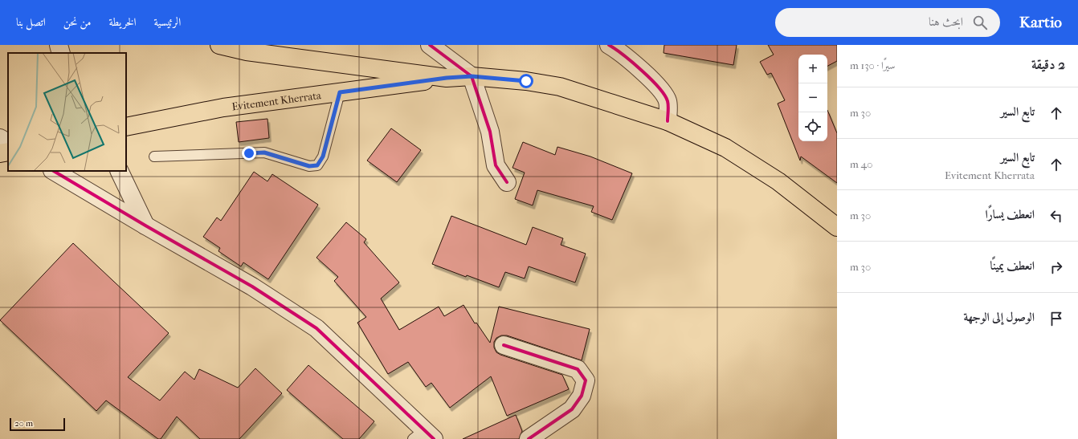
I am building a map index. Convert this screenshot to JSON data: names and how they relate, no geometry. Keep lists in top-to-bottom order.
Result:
{
  "streets": {
    "main road": ["Evitement Kherrata"]
  },
  "scale_bar": "20 m",
  "page": {
    "header": "Kartio",
    "search": "ابحث هنا",
    "nav": [
      "الرئيسية",
      "الخريطة",
      "من نحن",
      "اتصل بنا"
    ],
    "heading": ["2 دقيقة", "سيرًا · 130 m"],
    "map_buttons": ["+", "−"],
    "list": [
      ["تابع السير", "30 m"],
      ["تابع السير", "Evitement Kherrata", "40 m"],
      ["انعطف يسارًا", "30 m"],
      ["انعطف يمينًا", "30 m"],
      "الوصول إلى الوجهة"
    ],
    "scale": "20 m"
  }
}
